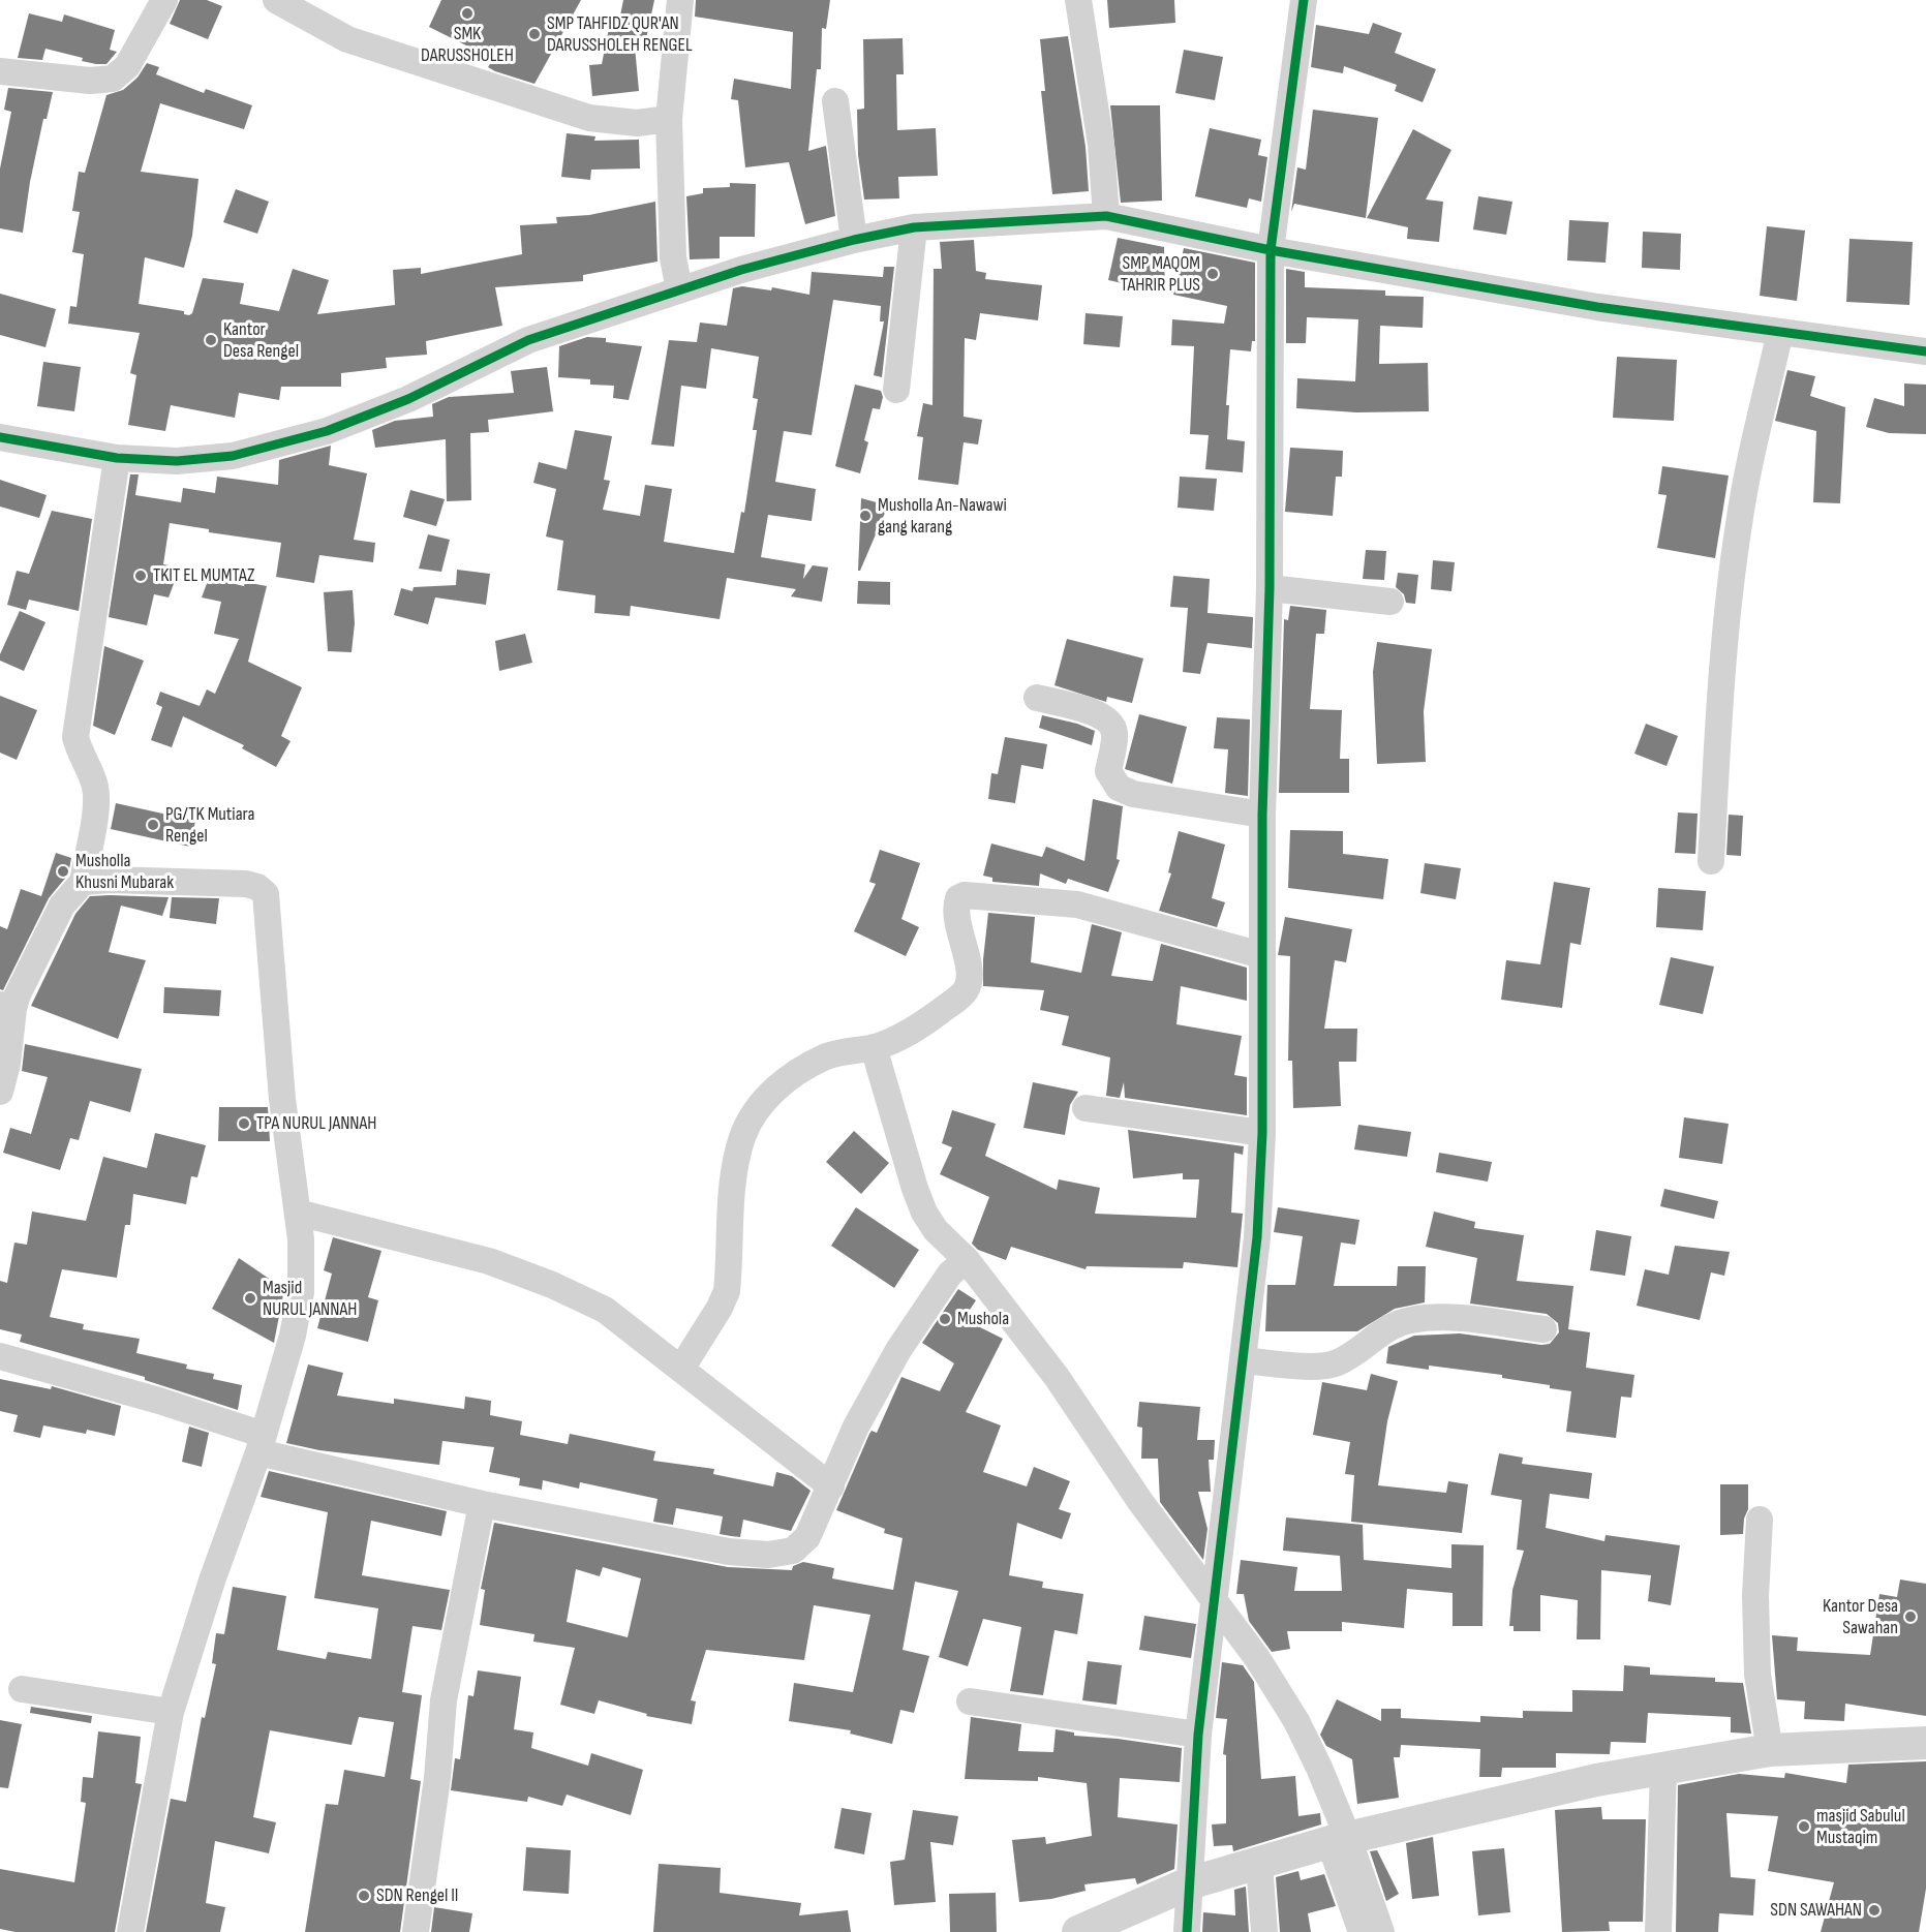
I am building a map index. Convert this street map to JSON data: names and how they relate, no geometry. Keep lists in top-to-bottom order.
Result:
{
  "places": [
    "SMK DARUSSHOLEH",
    "SMP TAHFIDZ QUR'AN DARUSSHOLEH RENGEL",
    "SMP MAQOM TAHRIR PLUS",
    "Kantor Desa Rengel",
    "Musholla An-Nawawi gang karang",
    "TKIT EL MUMTAZ",
    "PG/TK Mutiara Rengel",
    "Musholla Khusni Mubarak",
    "TPA NURUL JANNAH",
    "Masjid NURUL JANNAH",
    "Mushola",
    "Kantor Desa Sawahan",
    "masjid Sabulul Mustaqim",
    "SDN Rengel II",
    "SDN SAWAHAN"
  ]
}
